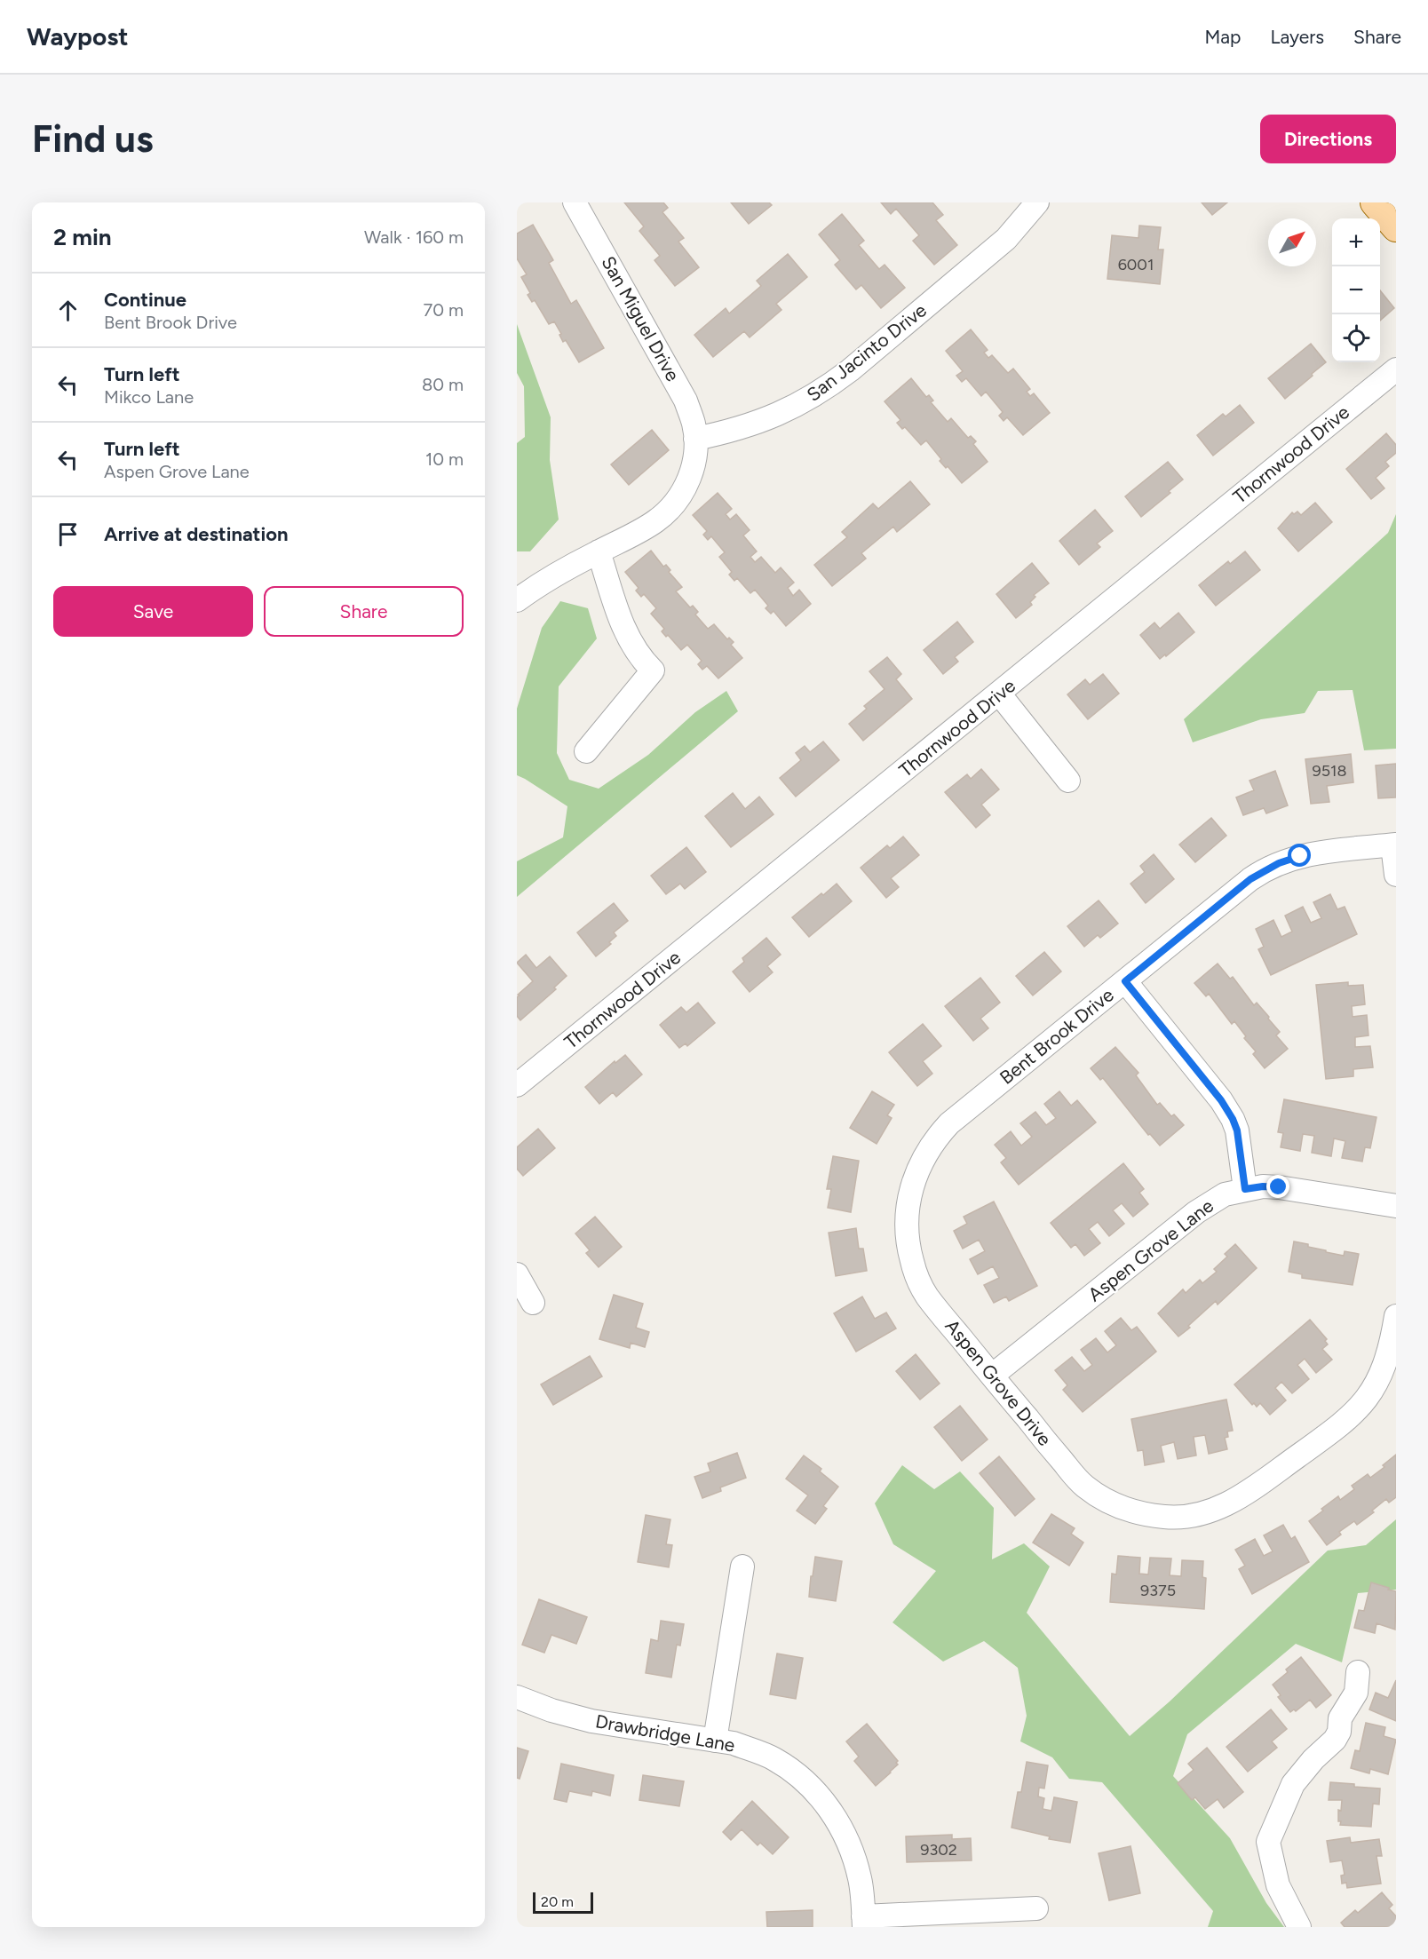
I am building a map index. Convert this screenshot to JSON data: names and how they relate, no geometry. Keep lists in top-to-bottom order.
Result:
{
  "streets": {
    "street": [
      "San Miguel Drive",
      "San Jacinto Drive",
      "Thornwood Drive",
      "Bent Brook Drive",
      "Aspen Grove Lane",
      "Aspen Grove Drive",
      "Drawbridge Lane"
    ]
  },
  "crossings": [
    ["San Miguel Drive", "San Jacinto Drive"],
    ["Bent Brook Drive", "Aspen Grove Drive"],
    ["Aspen Grove Lane", "Aspen Grove Drive"]
  ],
  "house_numbers": [
    "6001",
    "9518",
    "9375",
    "9302"
  ],
  "scale_bar": "20 m",
  "north": "top right",
  "page": {
    "header": "Waypost",
    "nav": ["Map", "Layers", "Share"],
    "buttons": [
      "Directions",
      ["Save", "Share"]
    ],
    "title": "Find us",
    "heading": ["2 min", "Walk · 160 m"],
    "map_buttons": ["+", "−"],
    "list": [
      ["Continue", "Bent Brook Drive", "70 m"],
      ["Turn left", "Mikco Lane", "80 m"],
      ["Turn left", "Aspen Grove Lane", "10 m"],
      "Arrive at destination"
    ],
    "scale": "20 m"
  }
}
